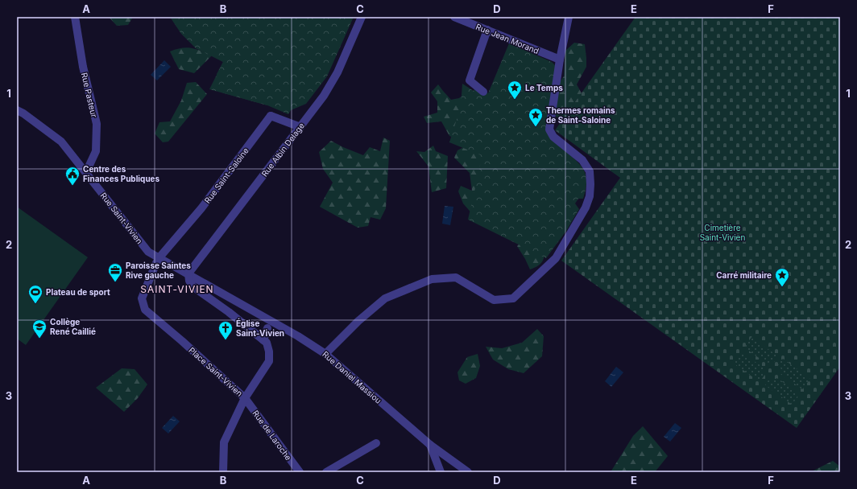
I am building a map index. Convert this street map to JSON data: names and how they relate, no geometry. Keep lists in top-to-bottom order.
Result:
{
  "streets": {
    "street": [
      "Rue Jean Morand",
      "Rue Pasteur",
      "Rue Albin Delage",
      "Rue Saint-Saloine",
      "Rue Saint-Vivien",
      "Place Saint-Vivien",
      "Rue Daniel Massiou",
      "Rue de Laroche"
    ]
  },
  "crossings": [
    ["Rue Pasteur", "Rue Saint-Vivien"],
    ["Rue Albin Delage", "Rue Saint-Saloine"],
    ["Rue Albin Delage", "Place Saint-Vivien"],
    ["Rue Albin Delage", "Rue Daniel Massiou"],
    ["Rue Saint-Saloine", "Rue Saint-Vivien"],
    ["Rue Saint-Saloine", "Place Saint-Vivien"],
    ["Rue Saint-Saloine", "Rue Daniel Massiou"],
    ["Rue Saint-Vivien", "Place Saint-Vivien"],
    ["Rue Saint-Vivien", "Rue Daniel Massiou"],
    ["Place Saint-Vivien", "Rue Daniel Massiou"],
    ["Place Saint-Vivien", "Rue de Laroche"]
  ],
  "districts": ["SAINT-VIVIEN"],
  "parks": ["Cimetière Saint-Vivien"],
  "places": {
    "place": ["Le Temps", "Thermes romains de Saint-Saloine", "Carré militaire"],
    "public building": ["Centre des Finances Publiques"],
    "office": ["Paroisse Saintes Rive gauche"],
    "sports": ["Plateau de sport"],
    "school or university": ["Collège René Caillié"],
    "church": ["Église Saint-Vivien"]
  },
  "grid": {
    "columns": [
      "A",
      "B",
      "C",
      "D",
      "E",
      "F"
    ],
    "rows": ["1", "2", "3"]
  }
}
